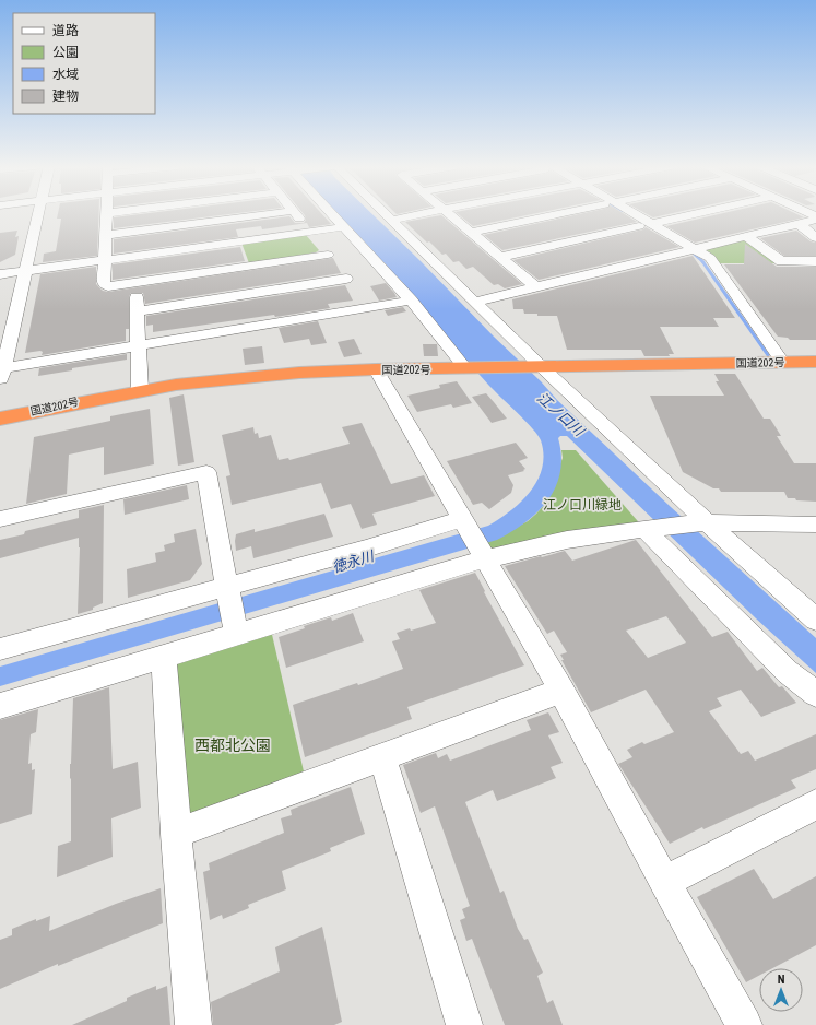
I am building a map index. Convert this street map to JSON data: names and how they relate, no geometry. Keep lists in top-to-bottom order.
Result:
{
  "streets": {
    "highway": ["国道202号"]
  },
  "water": ["江ノ口川", "徳永川"],
  "parks": ["江ノ口川緑地", "西都北公園"],
  "legend": [
    "道路",
    "公園",
    "水域",
    "建物"
  ],
  "north": "top"
}
